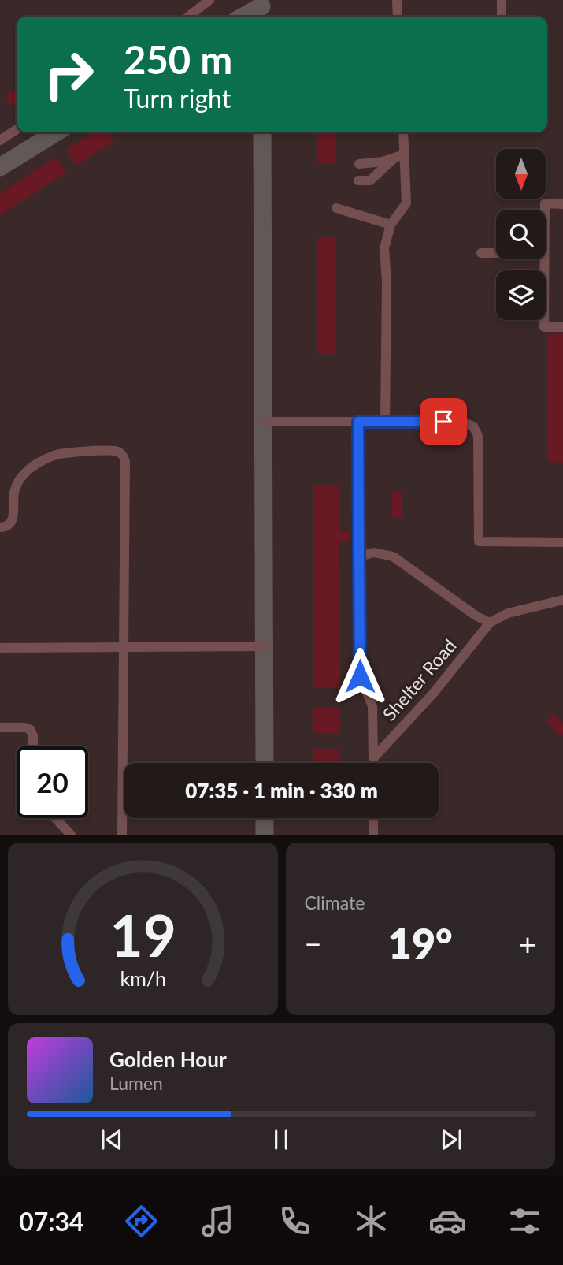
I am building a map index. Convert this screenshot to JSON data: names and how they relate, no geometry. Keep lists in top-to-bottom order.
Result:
{
  "streets": {
    "lane": ["Shelter Road"]
  },
  "north": "bottom",
  "page": {
    "turn": ["250 m", "Turn right"],
    "limit": "20",
    "trip": "07:35 · 1 min · 330 m",
    "tile": "Climate",
    "heat": ["−", "19°", "+"],
    "song": ["Golden Hour", "Lumen"],
    "tabs": "07:34",
    "gauge": ["19", "km/h"]
  }
}
